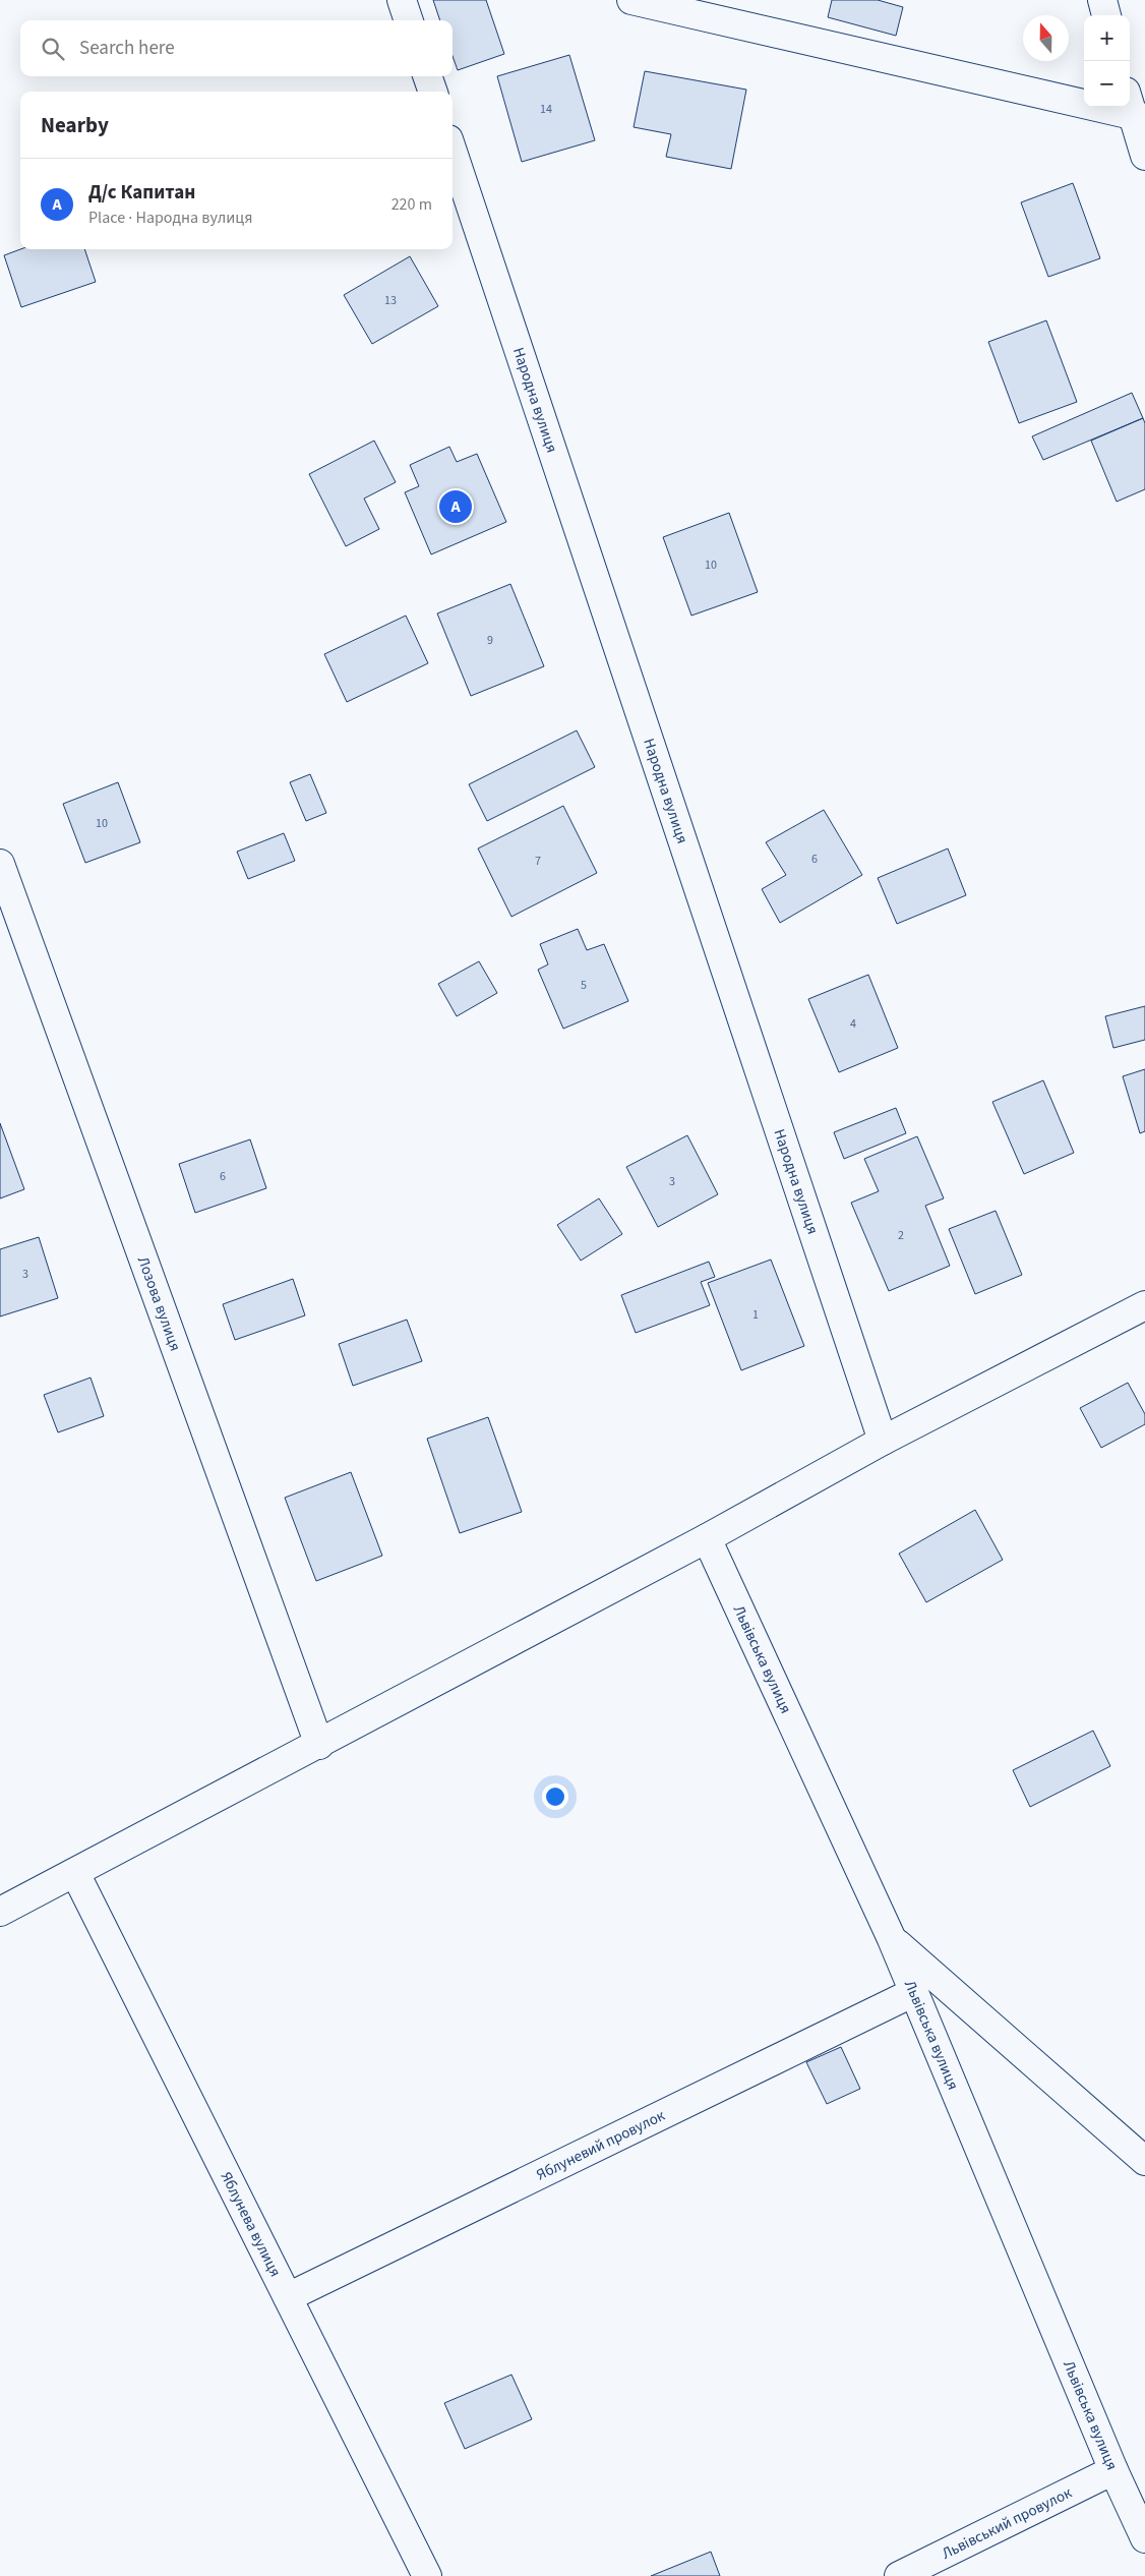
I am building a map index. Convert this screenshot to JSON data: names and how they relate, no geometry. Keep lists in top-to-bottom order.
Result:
{
  "streets": {
    "street": [
      "Народна вулиця",
      "Лозова вулиця",
      "Львівська вулиця",
      "Яблуневий провулок",
      "Яблунева вулиця",
      "Львівський провулок"
    ]
  },
  "crossings": [
    ["Львівська вулиця", "Яблуневий провулок"],
    ["Львівська вулиця", "Львівський провулок"],
    ["Яблуневий провулок", "Яблунева вулиця"]
  ],
  "house_numbers": [
    "14",
    "13",
    "10",
    "9",
    "10",
    "6",
    "7",
    "5",
    "4",
    "6",
    "3",
    "2",
    "3",
    "1"
  ],
  "north": "top",
  "page": {
    "map_buttons": ["+", "−"],
    "search": "Search here",
    "heading": "Nearby",
    "list": [
      {
        "mark": "A",
        "name": "Д/с Капитан",
        "note": "Place · Народна вулиця",
        "value": "220 m"
      }
    ],
    "pins": "A"
  }
}
